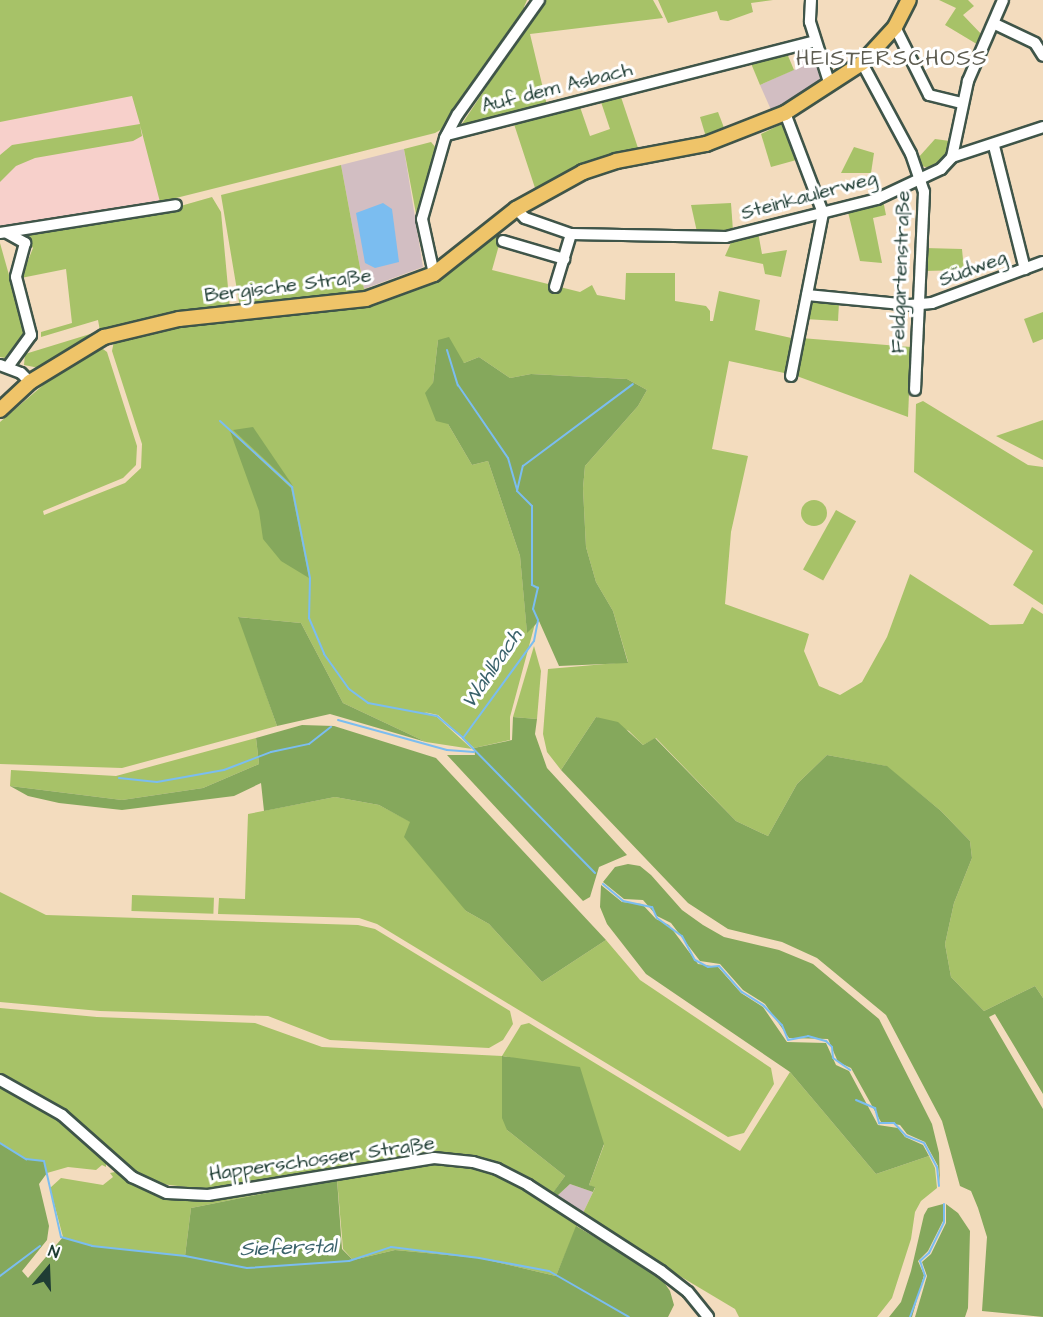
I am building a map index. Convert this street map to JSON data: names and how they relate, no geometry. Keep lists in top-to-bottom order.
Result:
{
  "streets": {
    "main road": ["Bergische Straße"],
    "street": [
      "Auf dem Asbach",
      "Steinkaulerweg",
      "Südweg",
      "Feldgartenstraße",
      "Happerschosser Straße"
    ]
  },
  "crossings": [
    ["Steinkaulerweg", "Feldgartenstraße"],
    ["Steinkaulerweg", "Bergische Straße"],
    ["Südweg", "Feldgartenstraße"],
    ["Feldgartenstraße", "Bergische Straße"]
  ],
  "districts": ["HEISTERSCHOSS"],
  "water": ["Wahlbach", "Sieferstal"],
  "north": "top"
}
